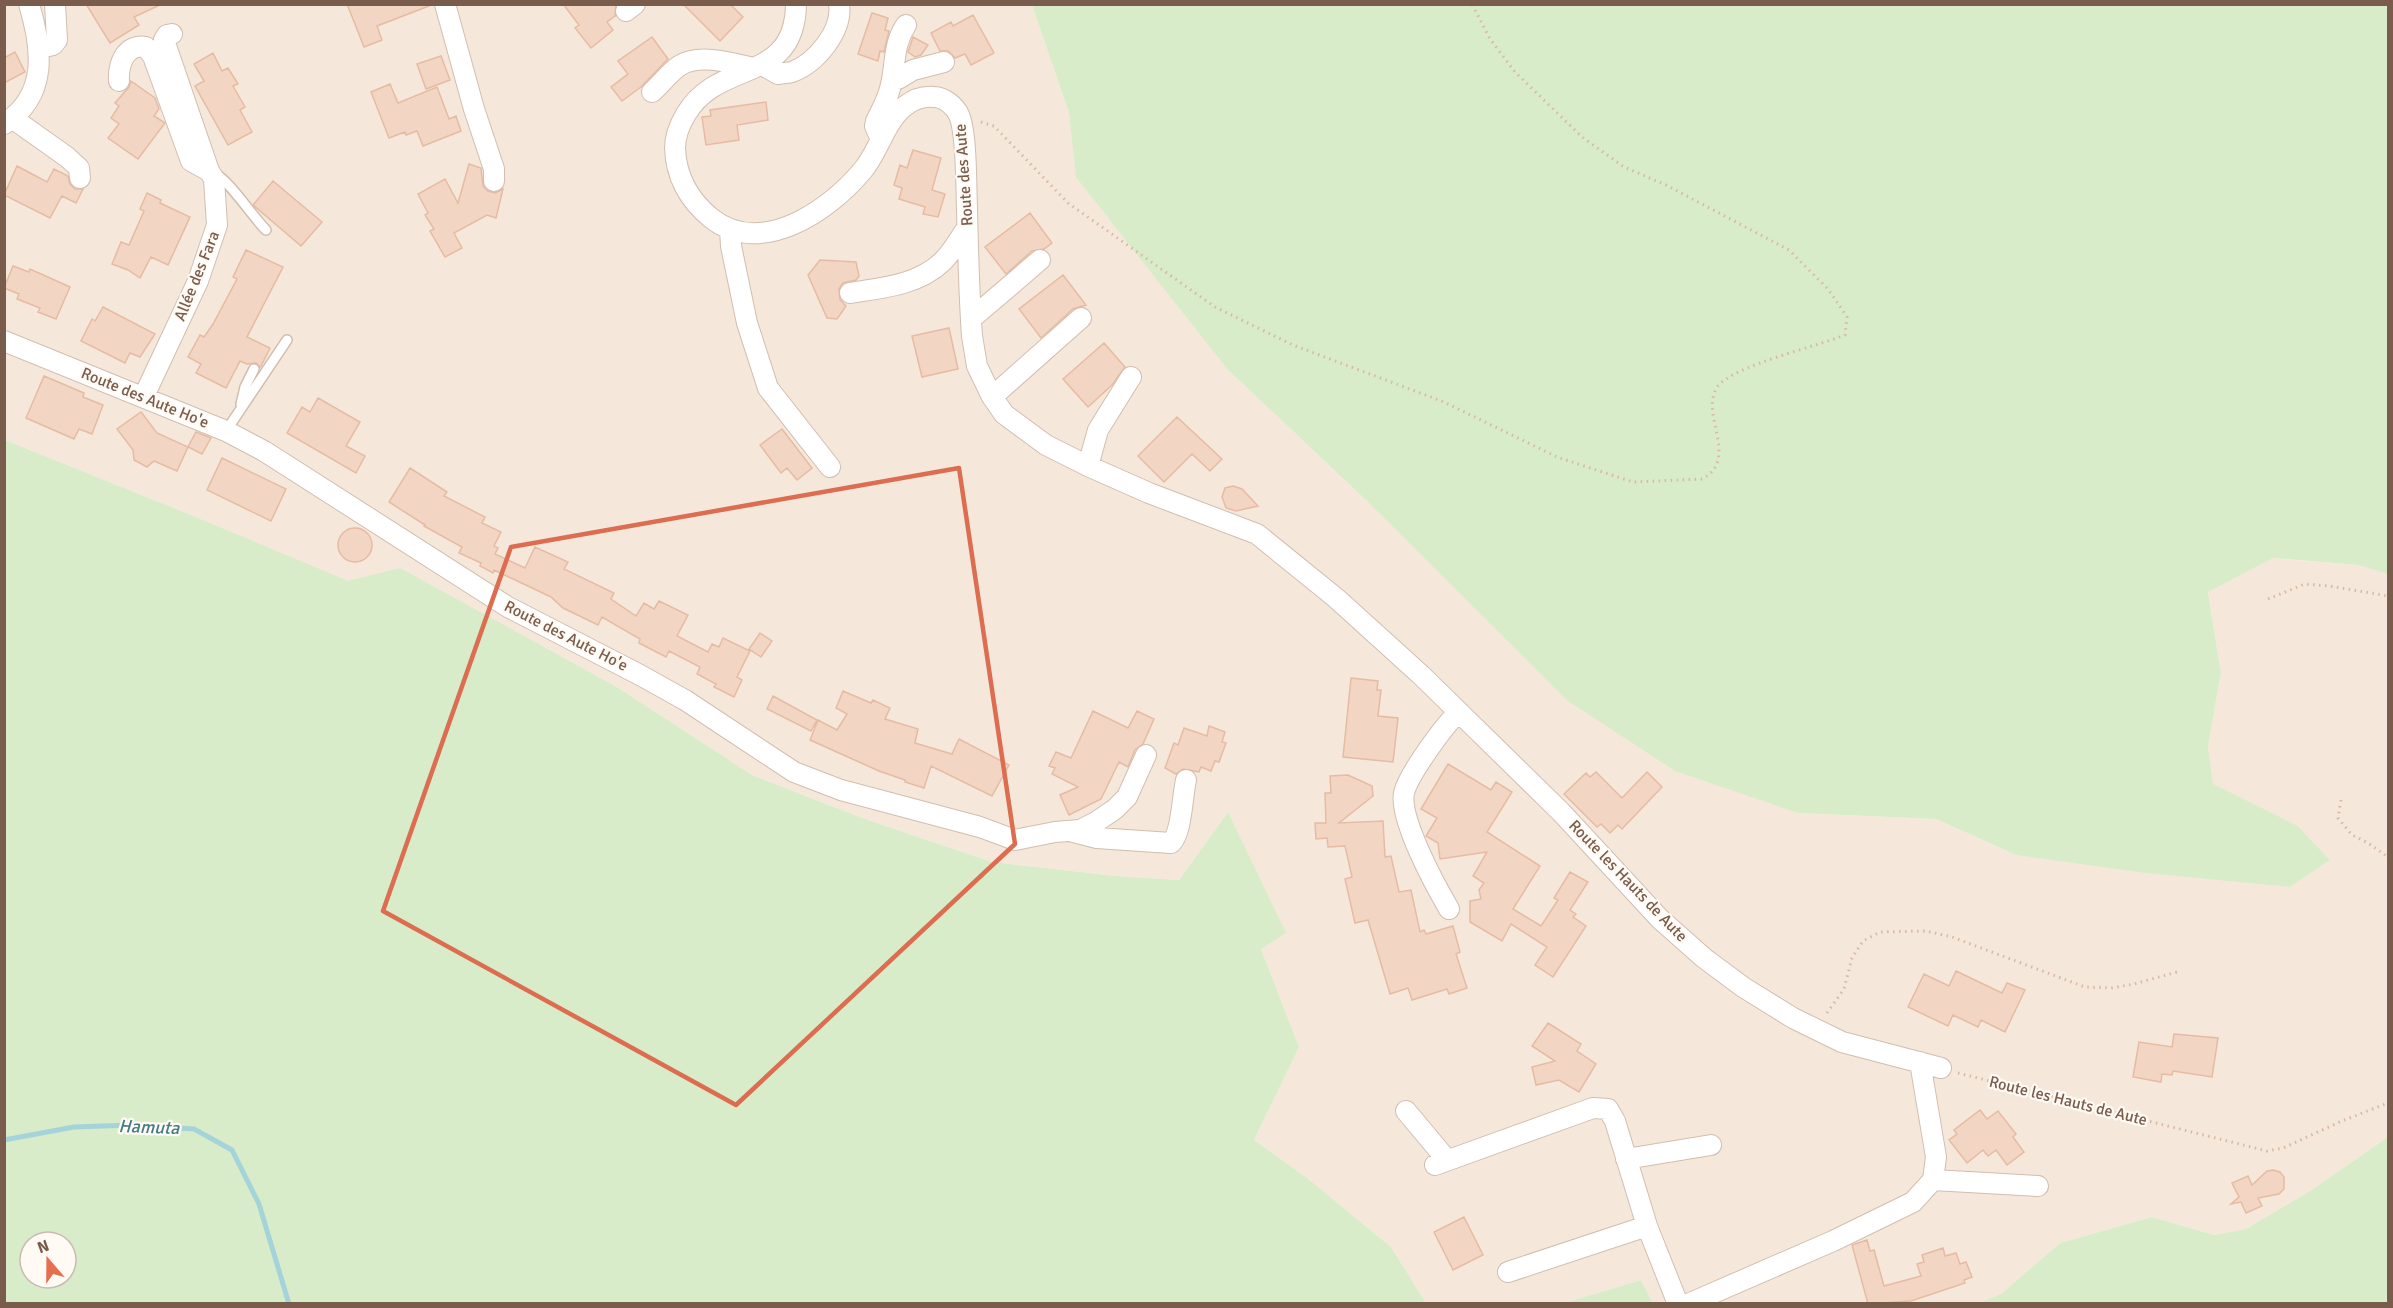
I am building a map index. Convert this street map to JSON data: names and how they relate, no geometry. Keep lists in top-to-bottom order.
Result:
{
  "streets": {
    "street": [
      "Route des Aute",
      "Allée des Fara",
      "Route des Aute Ho'e",
      "Route les Hauts de Aute"
    ]
  },
  "crossings": [
    ["Route des Aute", "Route les Hauts de Aute"],
    ["Allée des Fara", "Route des Aute Ho'e"]
  ],
  "water": ["Hamuta"],
  "north": "top"
}
